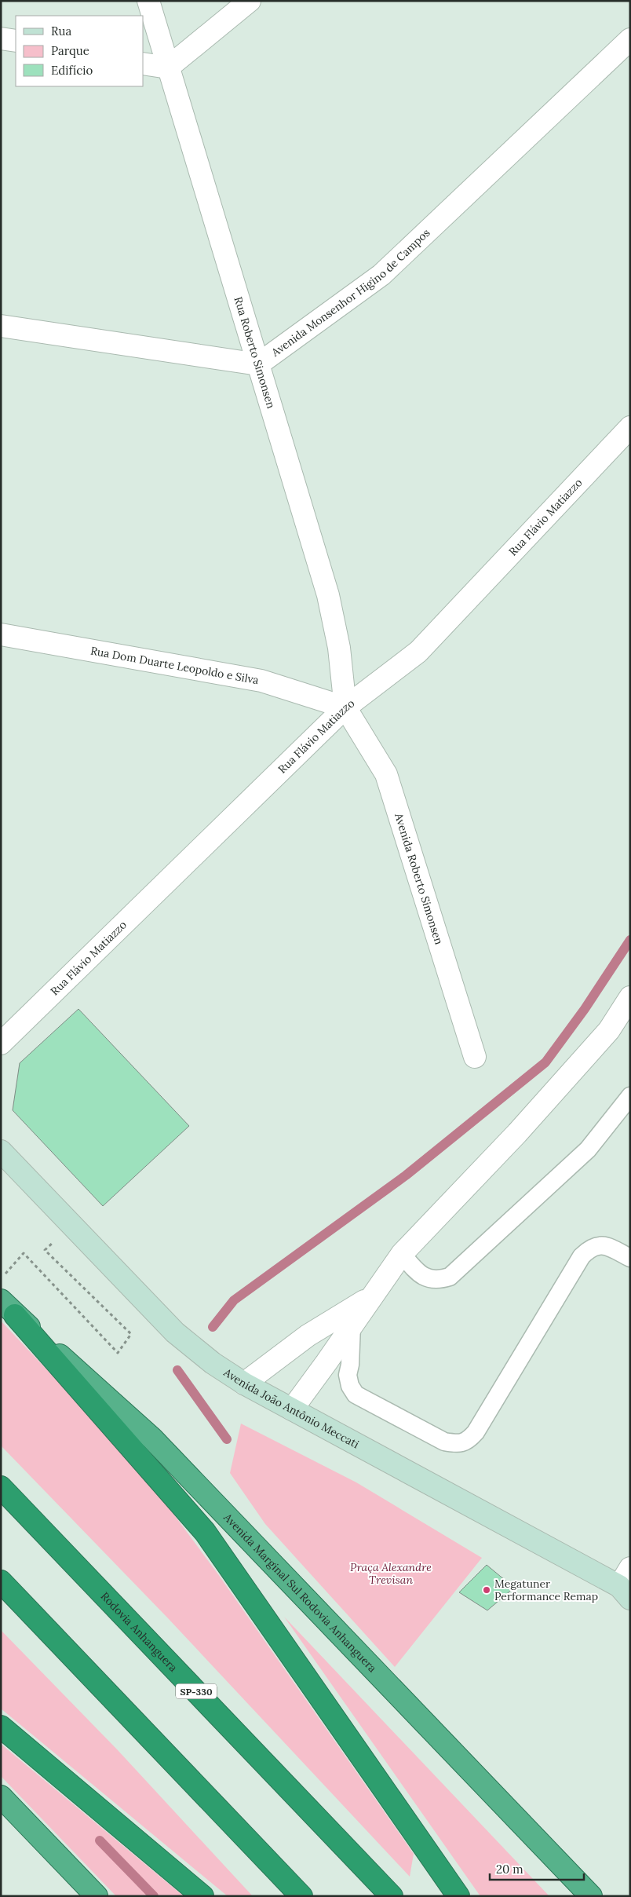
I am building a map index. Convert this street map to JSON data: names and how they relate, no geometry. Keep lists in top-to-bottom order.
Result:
{
  "streets": {
    "highway": ["Avenida Marginal Sul Rodovia Anhanguera", "Rodovia Anhanguera", "SP-330"],
    "main road": ["Avenida João Antônio Meccati"],
    "street": [
      "Avenida Monsenhor Higino de Campos",
      "Rua Roberto Simonsen",
      "Rua Flávio Matiazzo",
      "Rua Dom Duarte Leopoldo e Silva",
      "Avenida Roberto Simonsen"
    ]
  },
  "crossings": [
    ["Avenida Monsenhor Higino de Campos", "Rua Roberto Simonsen"],
    ["Rua Roberto Simonsen", "Rua Flávio Matiazzo"],
    ["Rua Roberto Simonsen", "Rua Dom Duarte Leopoldo e Silva"],
    ["Rua Roberto Simonsen", "Avenida Roberto Simonsen"],
    ["Rua Flávio Matiazzo", "Rua Dom Duarte Leopoldo e Silva"],
    ["Rua Flávio Matiazzo", "Avenida Roberto Simonsen"],
    ["Rua Dom Duarte Leopoldo e Silva", "Avenida Roberto Simonsen"]
  ],
  "parks": ["Praça Alexandre Trevisan"],
  "places": ["Megatuner Performance Remap"],
  "legend": ["Rua", "Parque", "Edifício"],
  "scale_bar": "20 m"
}
